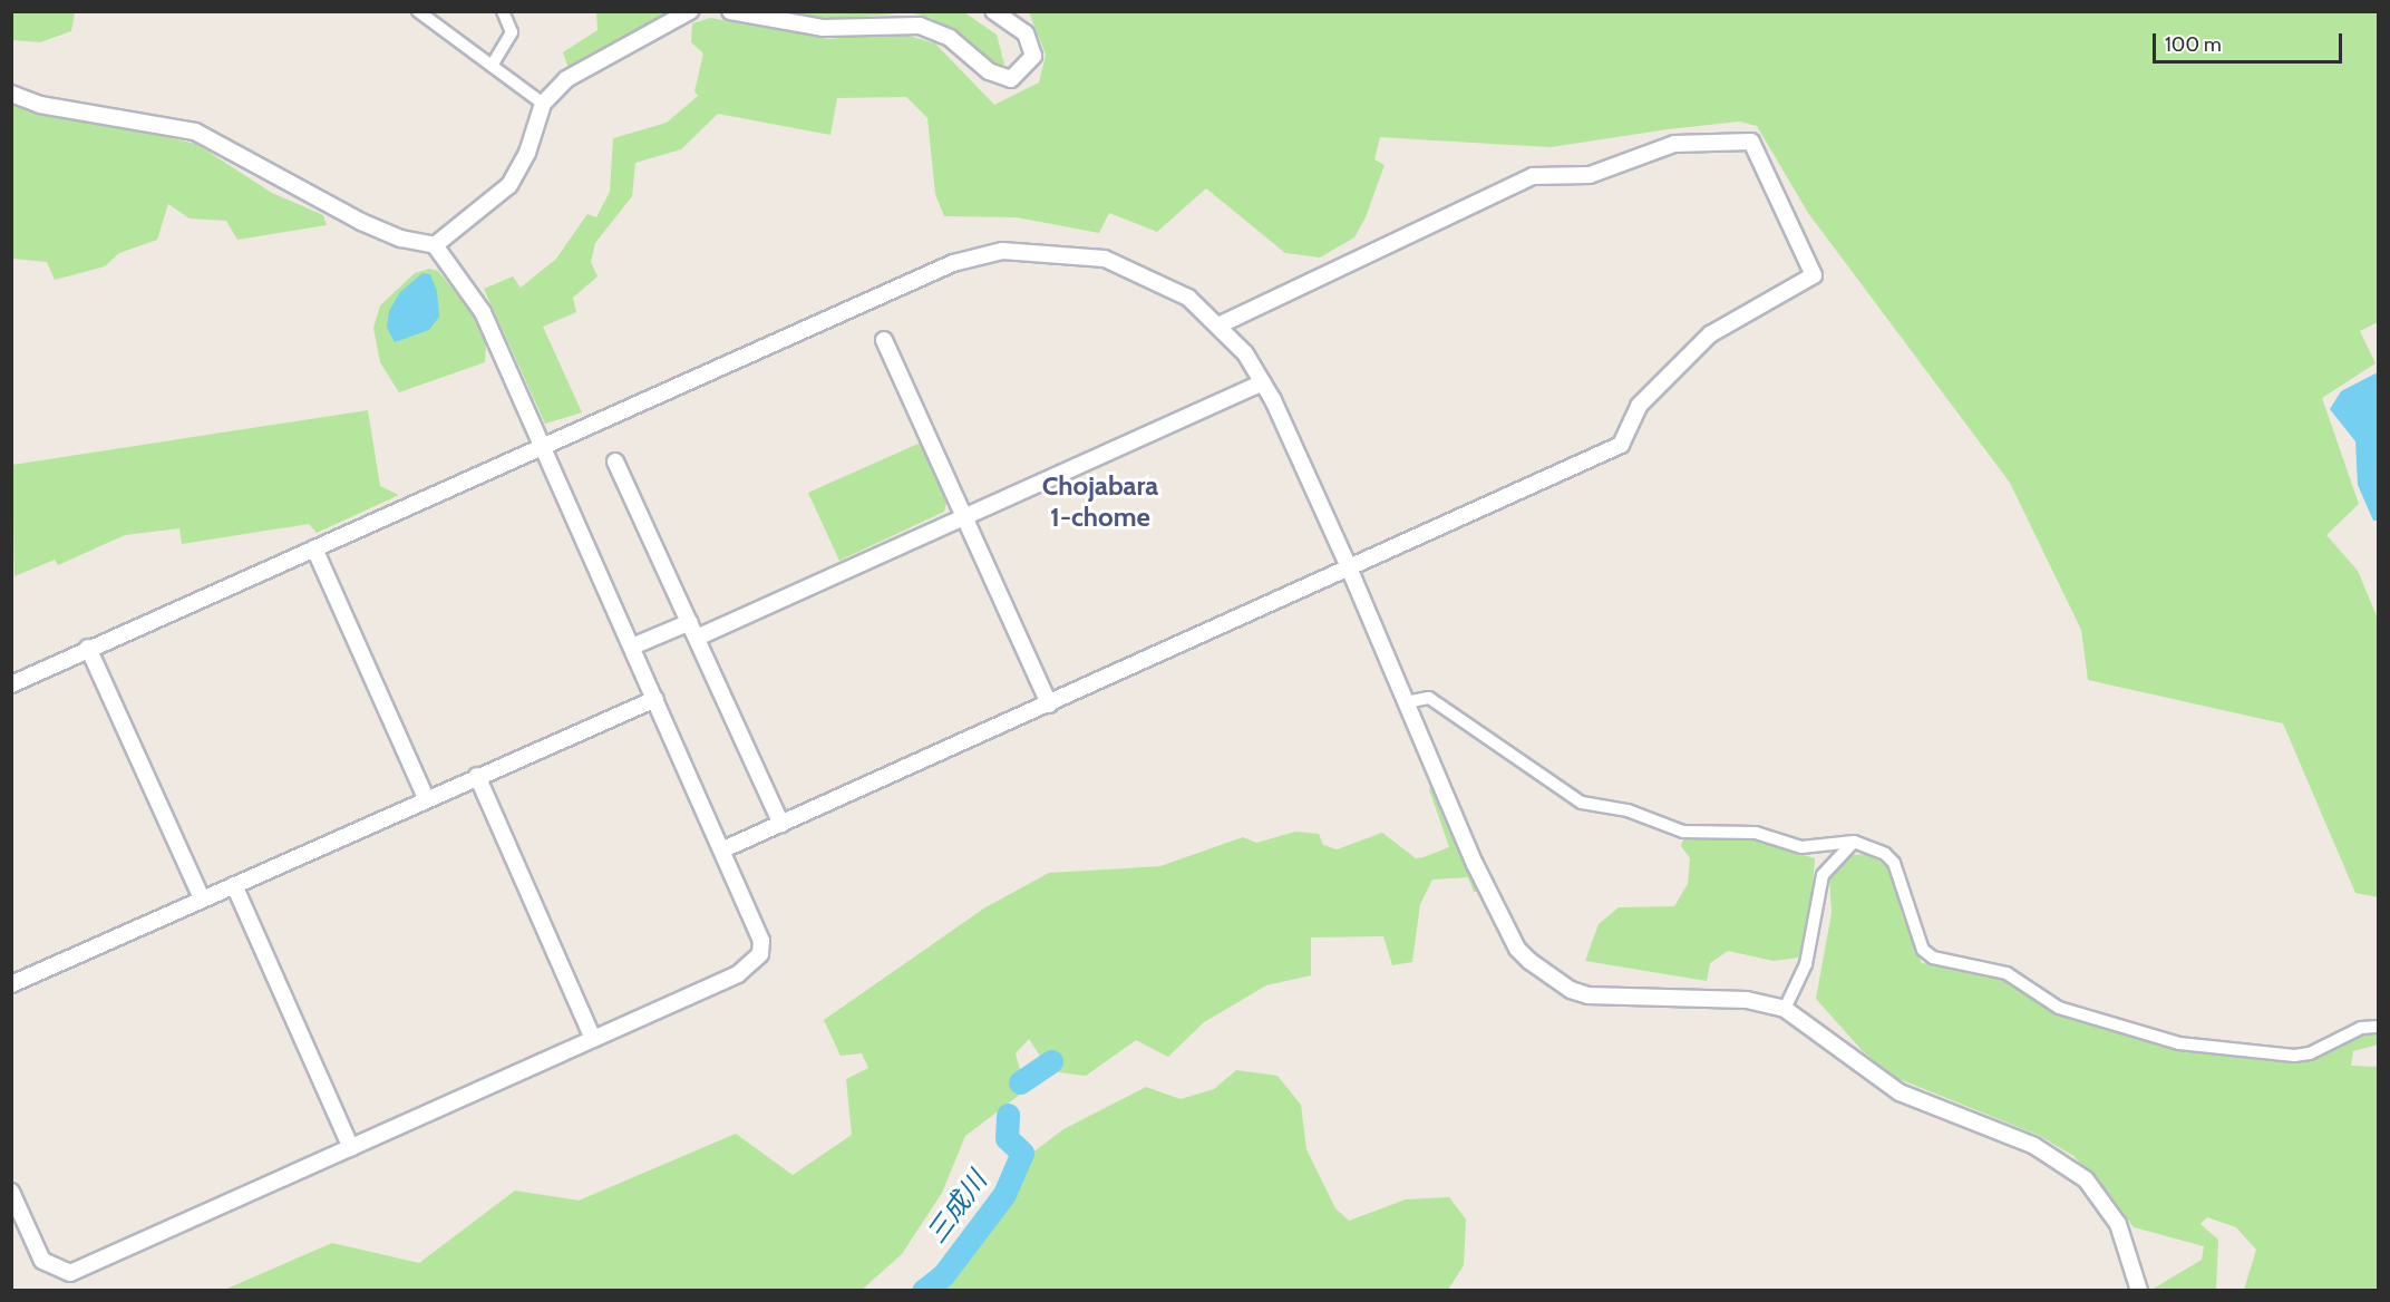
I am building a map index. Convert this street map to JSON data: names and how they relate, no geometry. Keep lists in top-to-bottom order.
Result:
{
  "districts": ["Chojabara 1-chome"],
  "water": ["三成川"],
  "scale_bar": "100 m"
}
